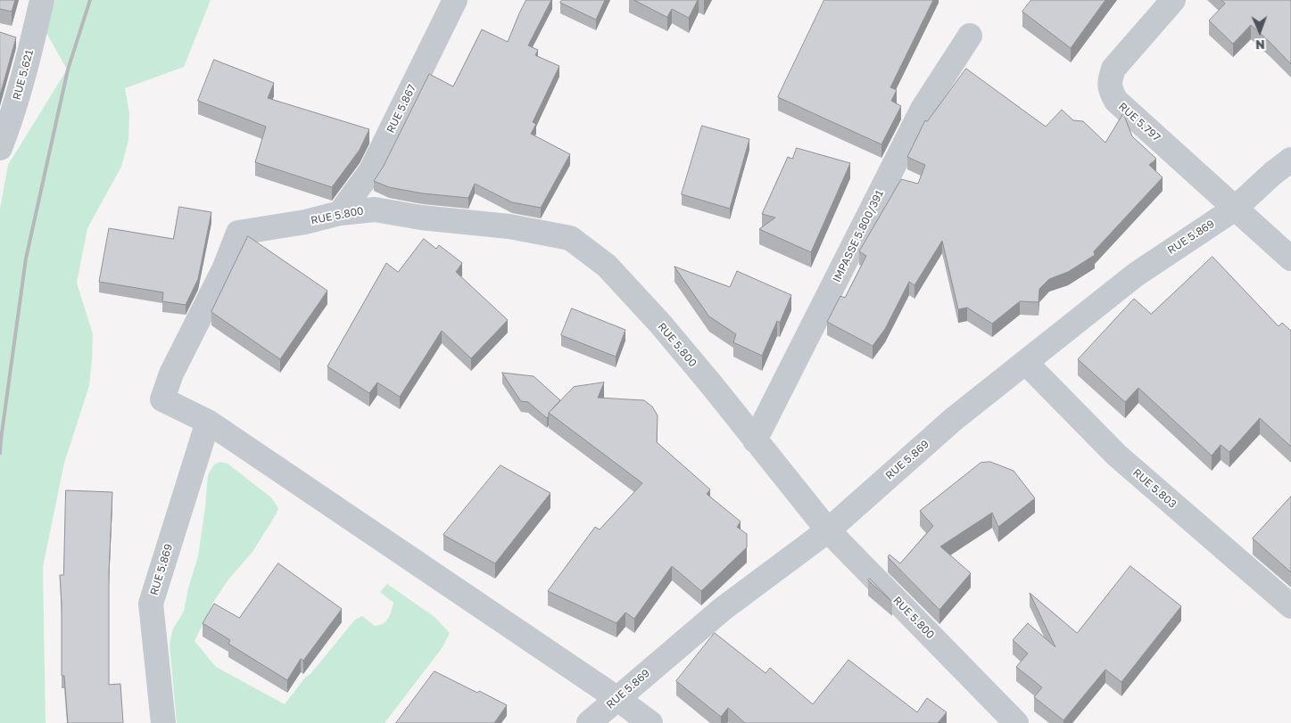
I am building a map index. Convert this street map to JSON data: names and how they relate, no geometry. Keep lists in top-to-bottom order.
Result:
{
  "streets": {
    "street": [
      "RUE 5.621",
      "RUE 5.867",
      "RUE 5.797",
      "RUE 5.800",
      "IMPASSE 5.800/391",
      "RUE 5.869",
      "RUE 5.803"
    ]
  },
  "crossings": [
    ["RUE 5.867", "RUE 5.800"],
    ["RUE 5.797", "RUE 5.869"],
    ["RUE 5.800", "IMPASSE 5.800/391"],
    ["RUE 5.800", "RUE 5.869"],
    ["RUE 5.869", "RUE 5.803"]
  ],
  "north": "bottom"
}
